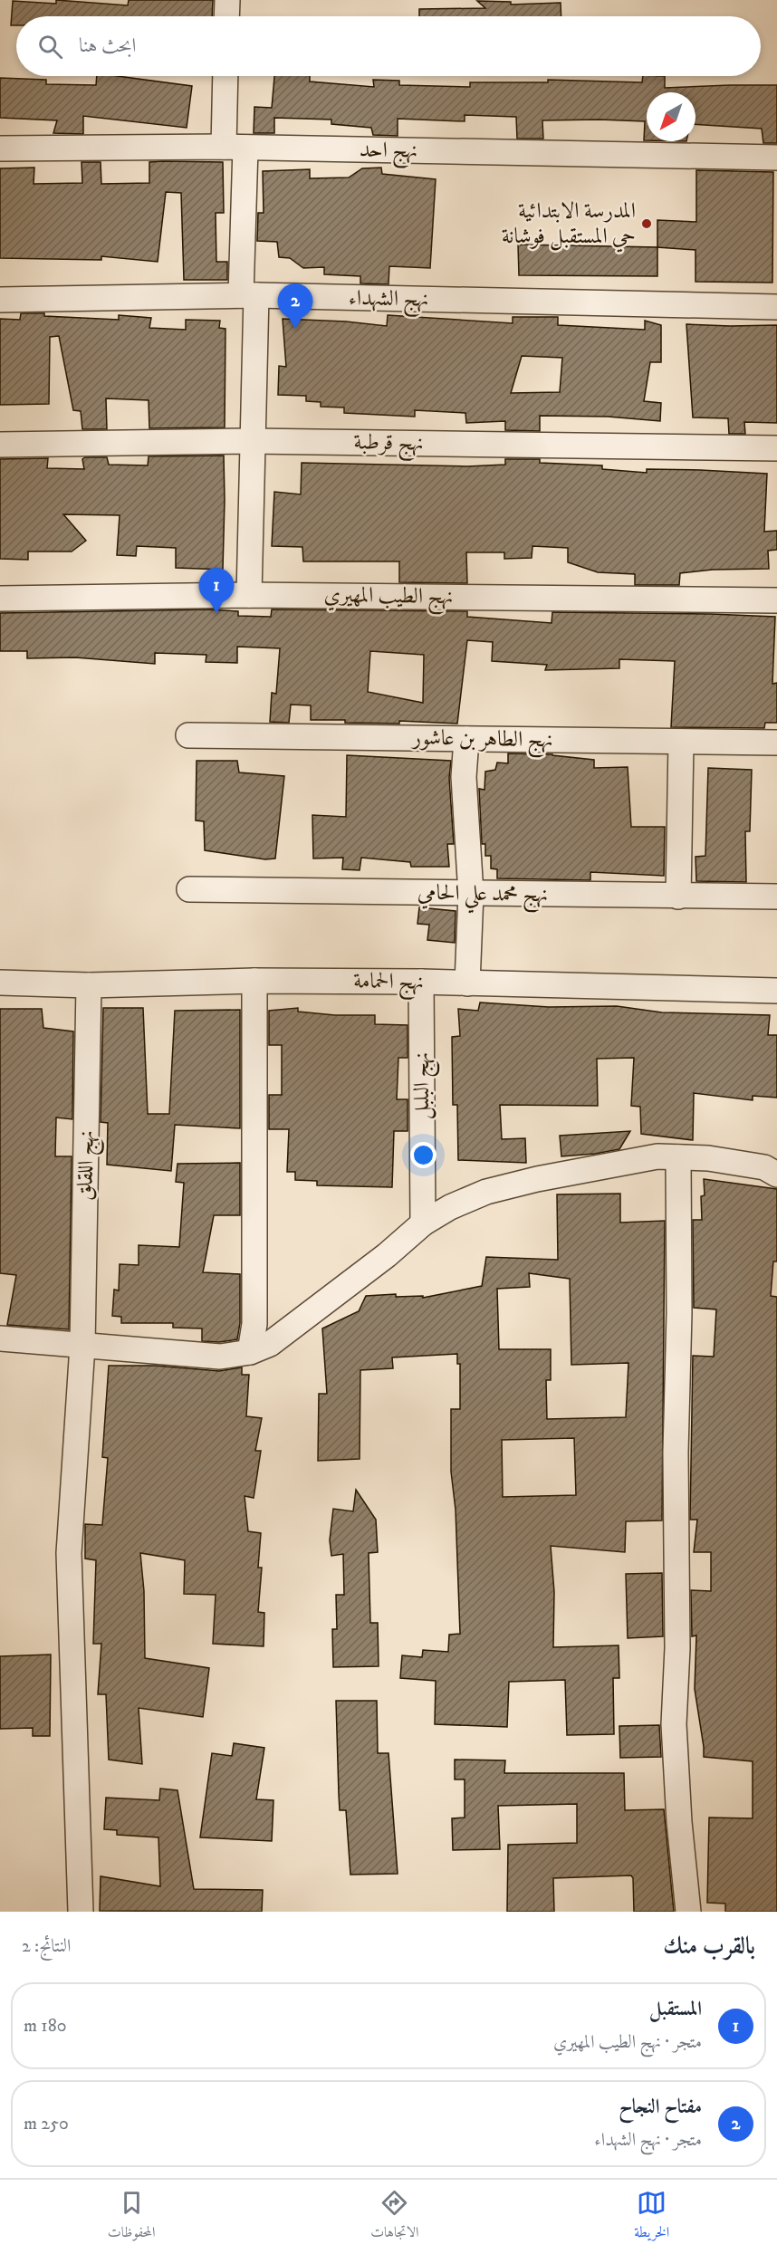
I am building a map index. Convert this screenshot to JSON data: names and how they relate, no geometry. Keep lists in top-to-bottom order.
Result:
{
  "streets": {
    "street": [
      "نهج احد",
      "نهج الشهداء",
      "نهج قرطبة",
      "نهج الطيب المهيري",
      "نهج الطاهر بن عاشور",
      "نهج محمد علي الحامي",
      "نهج الحمامة",
      "نهج البلبل",
      "نهج اللقلق"
    ]
  },
  "crossings": [
    ["نهج الحمامة", "نهج البلبل"],
    ["نهج الحمامة", "نهج اللقلق"]
  ],
  "places": ["المدرسة الابتدائية حي المستقبل فوشانة"],
  "north": "bottom left",
  "page": {
    "search": "ابحث هنا",
    "pins": ["2", "1"],
    "heading": ["بالقرب منك", "النتائج: 2"],
    "list": [
      {
        "mark": "1",
        "name": "المستقبل",
        "note": "متجر · نهج الطيب المهيري",
        "value": "180 m"
      },
      {
        "mark": "2",
        "name": "مفتاح النجاح",
        "note": "متجر · نهج الشهداء",
        "value": "250 m"
      }
    ],
    "nav": ["الخريطة", "الاتجاهات", "المحفوظات"]
  }
}
